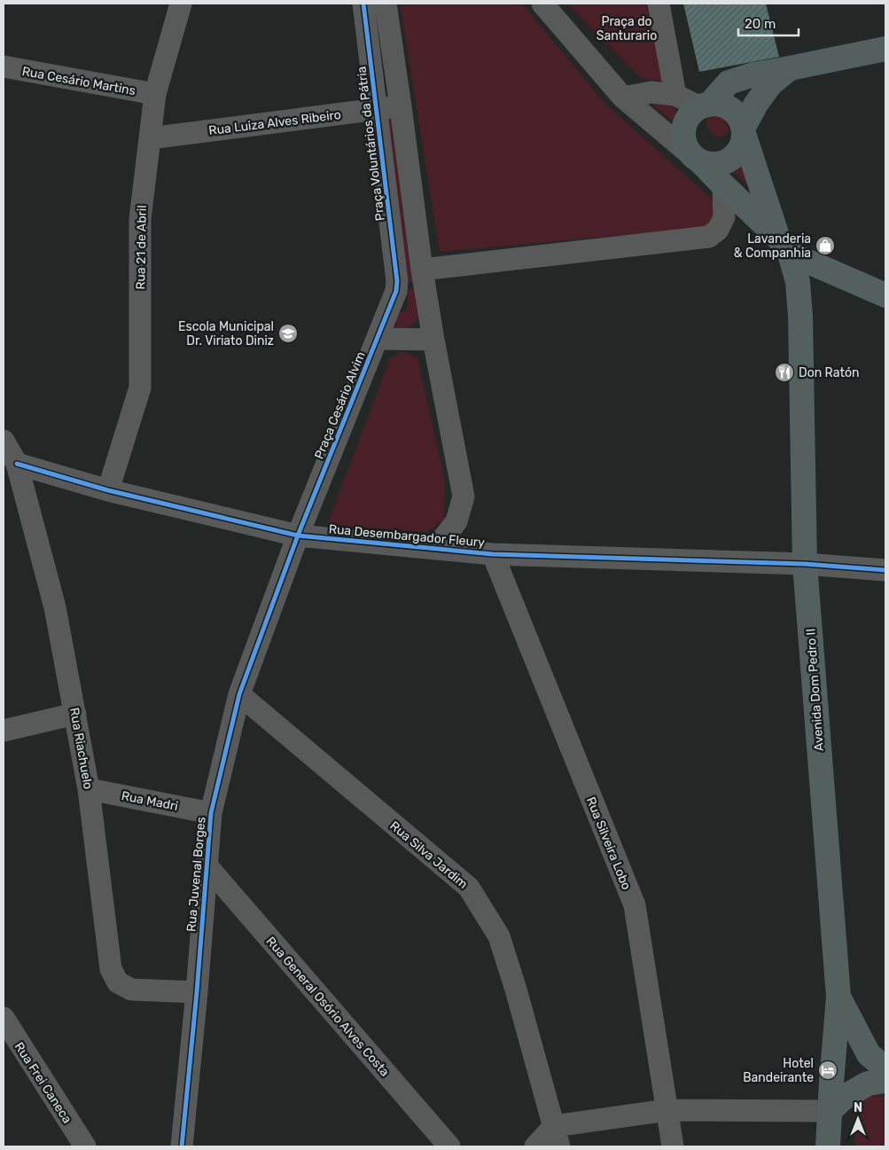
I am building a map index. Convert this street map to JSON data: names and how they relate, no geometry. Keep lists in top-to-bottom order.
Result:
{
  "streets": {
    "main road": ["Avenida Dom Pedro II"],
    "street": [
      "Rua Cesário Martins",
      "Rua Luiza Alves Ribeiro",
      "Praça Voluntários da Pátria",
      "Rua 21 de Abril",
      "Praça Cesário Alvim",
      "Rua Desembargador Fleury",
      "Rua Riachuelo",
      "Rua Madri",
      "Rua Silveira Lobo",
      "Rua Silva Jardim",
      "Rua Juvenal Borges",
      "Rua General Osório Alves Costa",
      "Rua Frei Caneca"
    ]
  },
  "crossings": [
    ["Rua Cesário Martins", "Rua 21 de Abril"],
    ["Rua Luiza Alves Ribeiro", "Praça Voluntários da Pátria"],
    ["Rua Luiza Alves Ribeiro", "Rua 21 de Abril"],
    ["Praça Voluntários da Pátria", "Praça Cesário Alvim"],
    ["Rua 21 de Abril", "Rua Desembargador Fleury"],
    ["Praça Cesário Alvim", "Rua Desembargador Fleury"],
    ["Praça Cesário Alvim", "Rua Juvenal Borges"],
    ["Rua Desembargador Fleury", "Avenida Dom Pedro II"],
    ["Rua Desembargador Fleury", "Rua Riachuelo"],
    ["Rua Desembargador Fleury", "Rua Silveira Lobo"],
    ["Rua Desembargador Fleury", "Rua Juvenal Borges"],
    ["Rua Riachuelo", "Rua Madri"],
    ["Rua Riachuelo", "Rua Juvenal Borges"],
    ["Rua Madri", "Rua Juvenal Borges"],
    ["Rua Silva Jardim", "Rua Juvenal Borges"],
    ["Rua Juvenal Borges", "Rua General Osório Alves Costa"]
  ],
  "parks": ["Praça do Santurario"],
  "places": {
    "shop": ["Lavanderia & Companhia"],
    "school or university": ["Escola Municipal Dr. Viriato Diniz"],
    "restaurant": ["Don Ratón"],
    "hotel": ["Hotel Bandeirante"]
  },
  "scale_bar": "20 m",
  "north": "top"
}
